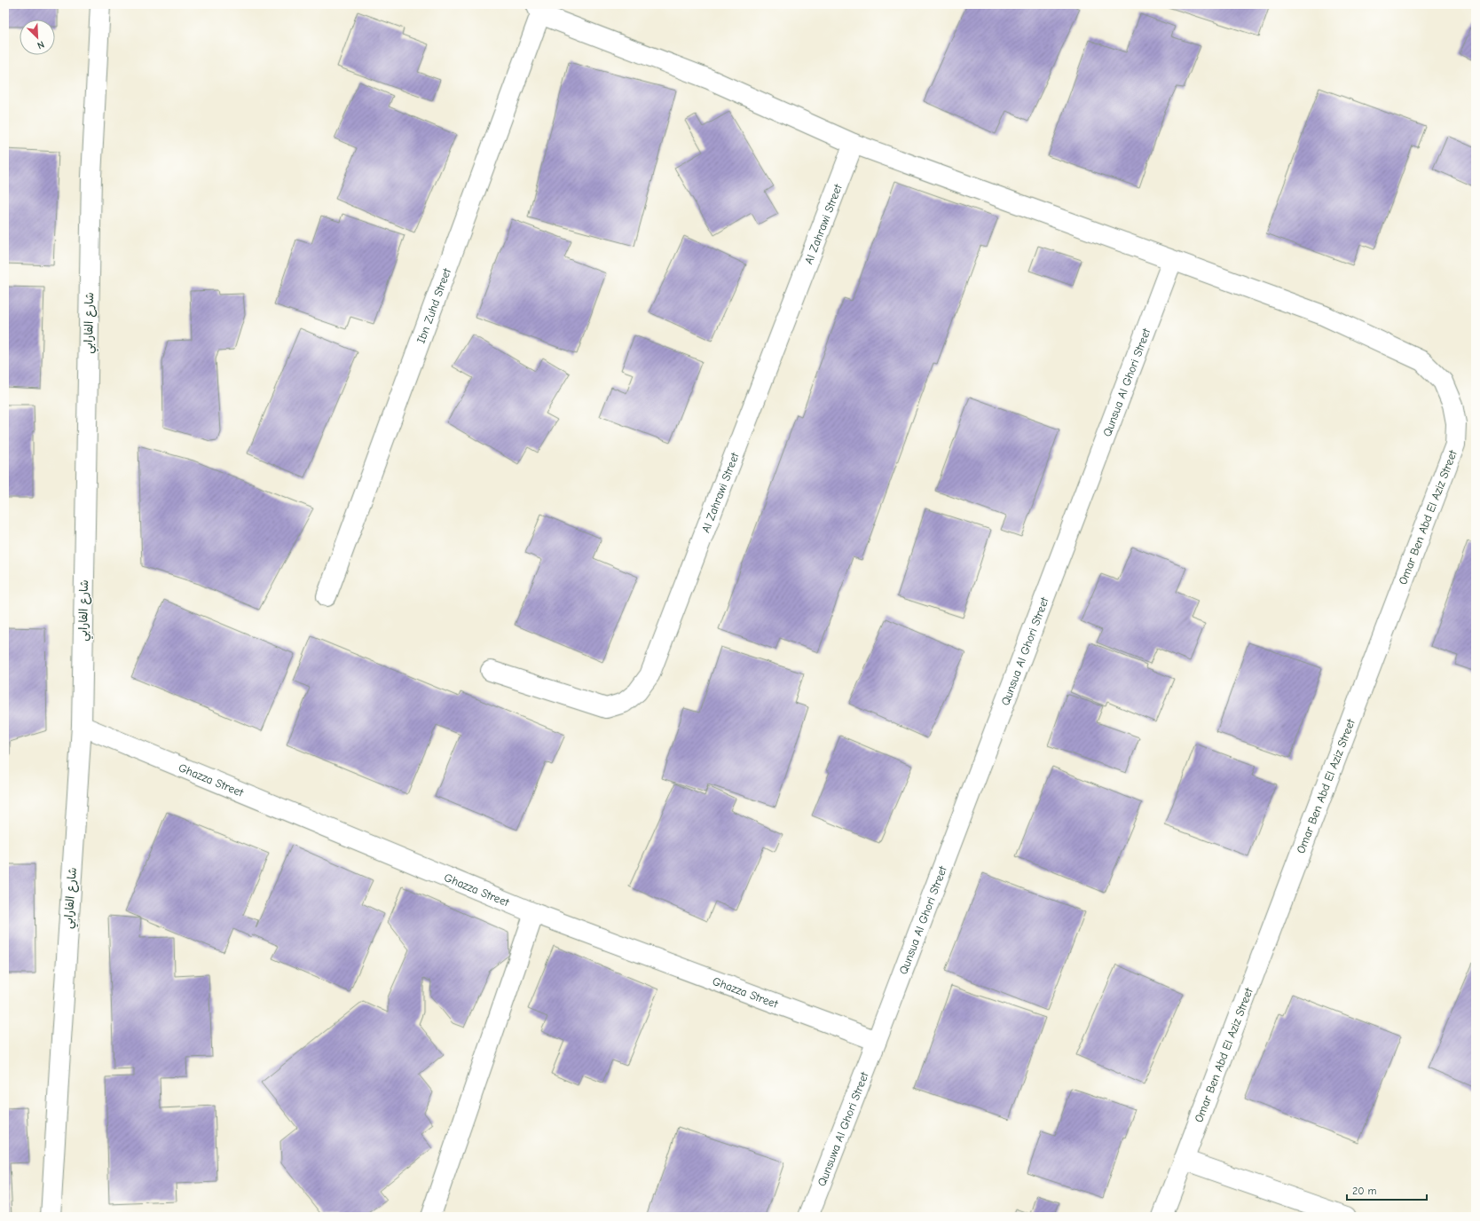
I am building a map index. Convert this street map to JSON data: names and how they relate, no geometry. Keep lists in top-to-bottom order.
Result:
{
  "streets": {
    "street": [
      "Al Zahrawi Street",
      "Ibn Zuhd Street",
      "شارع الفارابي",
      "Qunsua Al Ghori Street",
      "Omar Ben Abd El Aziz Street",
      "Ghazza Street",
      "Qunsuwa Al Ghori Street"
    ]
  },
  "crossings": [
    ["شارع الفارابي", "Ghazza Street"],
    ["Qunsua Al Ghori Street", "Omar Ben Abd El Aziz Street"],
    ["Qunsua Al Ghori Street", "Ghazza Street"],
    ["Qunsua Al Ghori Street", "Qunsuwa Al Ghori Street"],
    ["Ghazza Street", "Qunsuwa Al Ghori Street"]
  ],
  "scale_bar": "20 m",
  "north": "bottom right"
}
